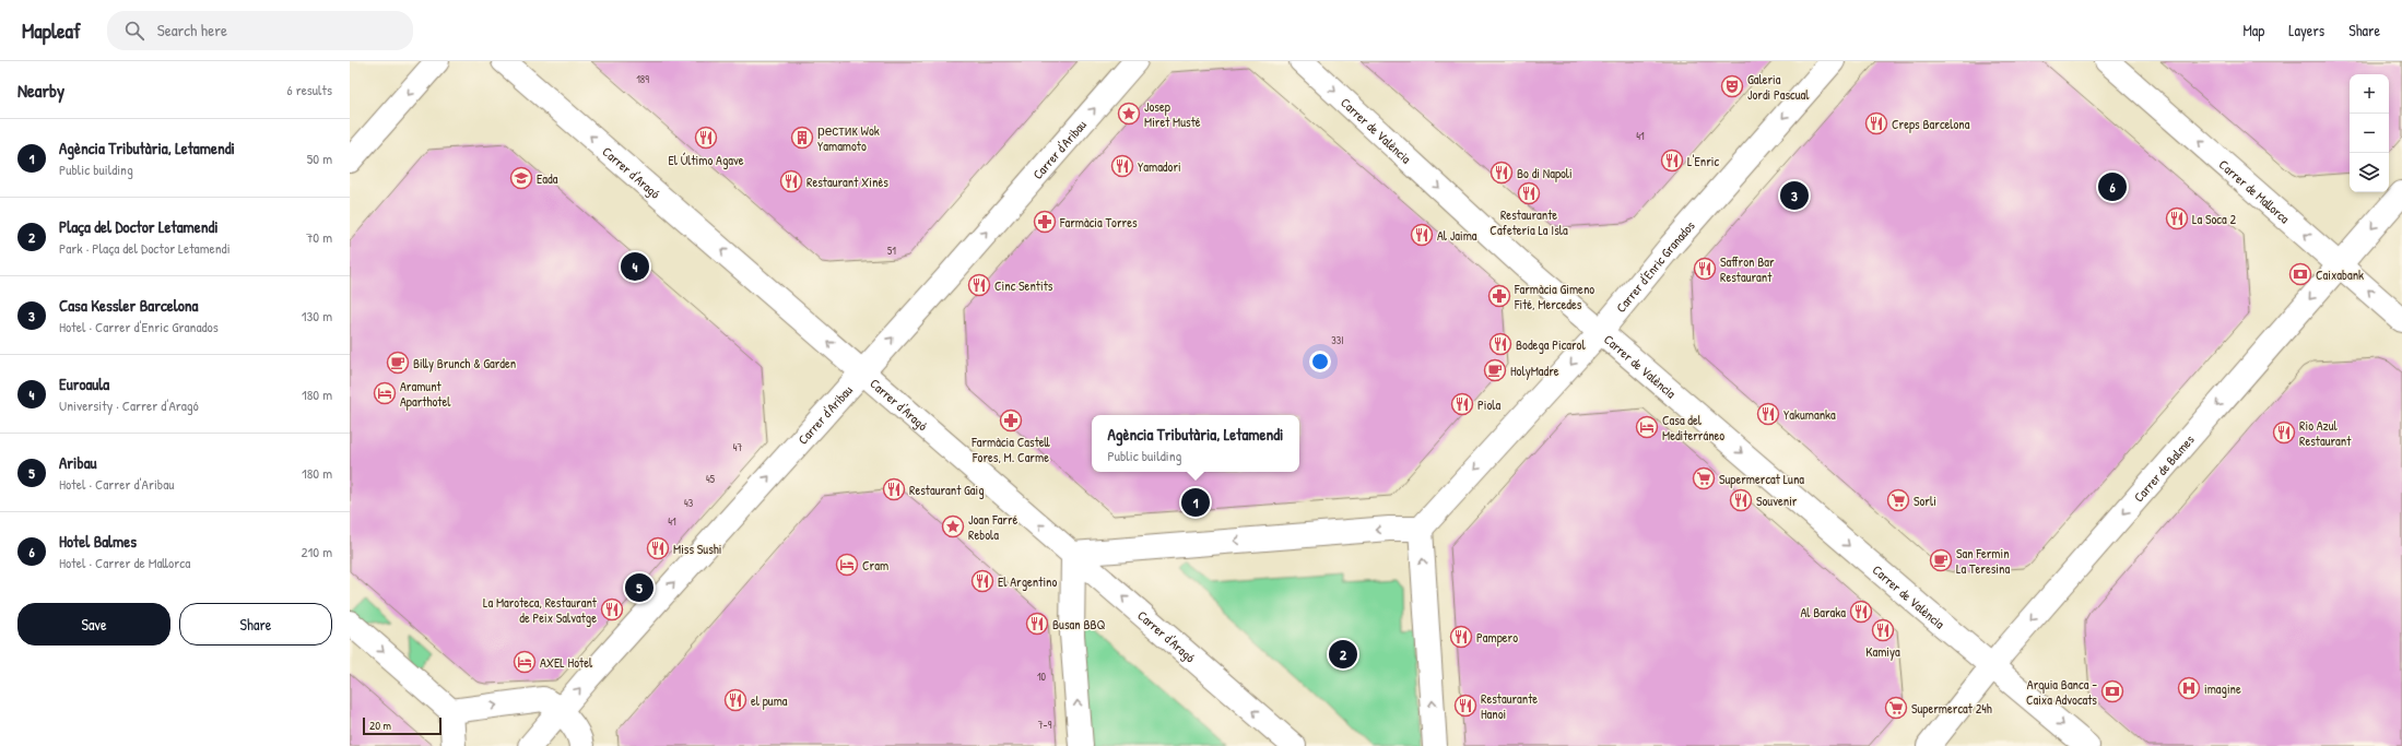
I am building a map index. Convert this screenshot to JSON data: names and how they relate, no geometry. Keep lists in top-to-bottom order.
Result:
{
  "streets": {
    "main road": [
      "Carrer de València",
      "Carrer d'Aribau",
      "Carrer d'Aragó",
      "Carrer de Mallorca",
      "Carrer d'Enric Granados",
      "Carrer de Balmes"
    ]
  },
  "crossings": [
    ["Carrer de València", "Carrer d'Enric Granados"],
    ["Carrer de València", "Carrer de Balmes"],
    ["Carrer d'Aribau", "Carrer d'Aragó"],
    ["Carrer de Mallorca", "Carrer de Balmes"]
  ],
  "one_way": [
    "Carrer de València",
    "Carrer d'Aribau",
    "Carrer d'Aragó",
    "Carrer de Mallorca",
    "Carrer d'Enric Granados",
    "Carrer de Balmes"
  ],
  "places": {
    "theatre": ["Galeria Jordi Pascual"],
    "place": ["Josep Miret Musté", "Joan Farré Rebola"],
    "restaurant": [
      "Creps Barcelona",
      "El Último Agave",
      "L'Enric",
      "Yamadori",
      "Bo di Napoli",
      "Restaurant Xinès",
      "Restaurante Cafetería La Isla",
      "La Soca 2",
      "Al Jaima",
      "Saffron Bar Restaurant",
      "Cinc Sentits",
      "Bodega Picarol",
      "Piola",
      "Yakumanka",
      "Rio Azul Restaurant",
      "Restaurant Gaig",
      "Souvenir",
      "Miss Sushi",
      "El Argentino",
      "La Maroteca, Restaurant de Peix Salvatge",
      "Al Baraka",
      "Busan BBQ",
      "Kamiya",
      "Pampero",
      "el puma",
      "Restaurante Hanoi"
    ],
    "building": ["рестик Wok Yamamoto"],
    "school or university": ["Eada"],
    "pharmacy": ["Farmàcia Torres", "Farmàcia Gimeno Fité, Mercedes", "Farmàcia Castell Fores, M. Carme"],
    "bank": ["Caixabank", "Arquia Banca - Caixa Advocats"],
    "cafe": ["Billy Brunch & Garden", "HolyMadre", "San Fermin La Teresina"],
    "hotel": [
      "Aramunt Aparthotel",
      "Casa del Mediterráneo",
      "Cram",
      "AXEL Hotel"
    ],
    "supermarket": ["Supermercat Luna", "Sorli", "Supermercat 24h"],
    "hospital": ["imagine"]
  },
  "house_numbers": [
    "189",
    "41",
    "51",
    "33I",
    "47",
    "45",
    "43",
    "41",
    "10",
    "7-9"
  ],
  "scale_bar": "20 m",
  "page": {
    "header": "Mapleaf",
    "search": "Search here",
    "nav": ["Map", "Layers", "Share"],
    "heading": ["Nearby", "6 results"],
    "map_buttons": ["+", "−"],
    "list": [
      {
        "mark": "1",
        "name": "Agència Tributària, Letamendi",
        "note": "Public building",
        "value": "50 m"
      },
      {
        "mark": "2",
        "name": "Plaça del Doctor Letamendi",
        "note": "Park · Plaça del Doctor Letamendi",
        "value": "70 m"
      },
      {
        "mark": "3",
        "name": "Casa Kessler Barcelona",
        "note": "Hotel · Carrer d'Enric Granados",
        "value": "130 m"
      },
      {
        "mark": "4",
        "name": "Euroaula",
        "note": "University · Carrer d'Aragó",
        "value": "180 m"
      },
      {
        "mark": "5",
        "name": "Aribau",
        "note": "Hotel · Carrer d'Aribau",
        "value": "180 m"
      },
      {
        "mark": "6",
        "name": "Hotel Balmes",
        "note": "Hotel · Carrer de Mallorca",
        "value": "210 m"
      }
    ],
    "pins": [
      "6",
      "3",
      "4",
      "1",
      "5",
      "2"
    ],
    "popup": ["Agència Tributària, Letamendi", "Public building"],
    "buttons": ["Save", "Share"],
    "scale": "20 m"
  }
}
